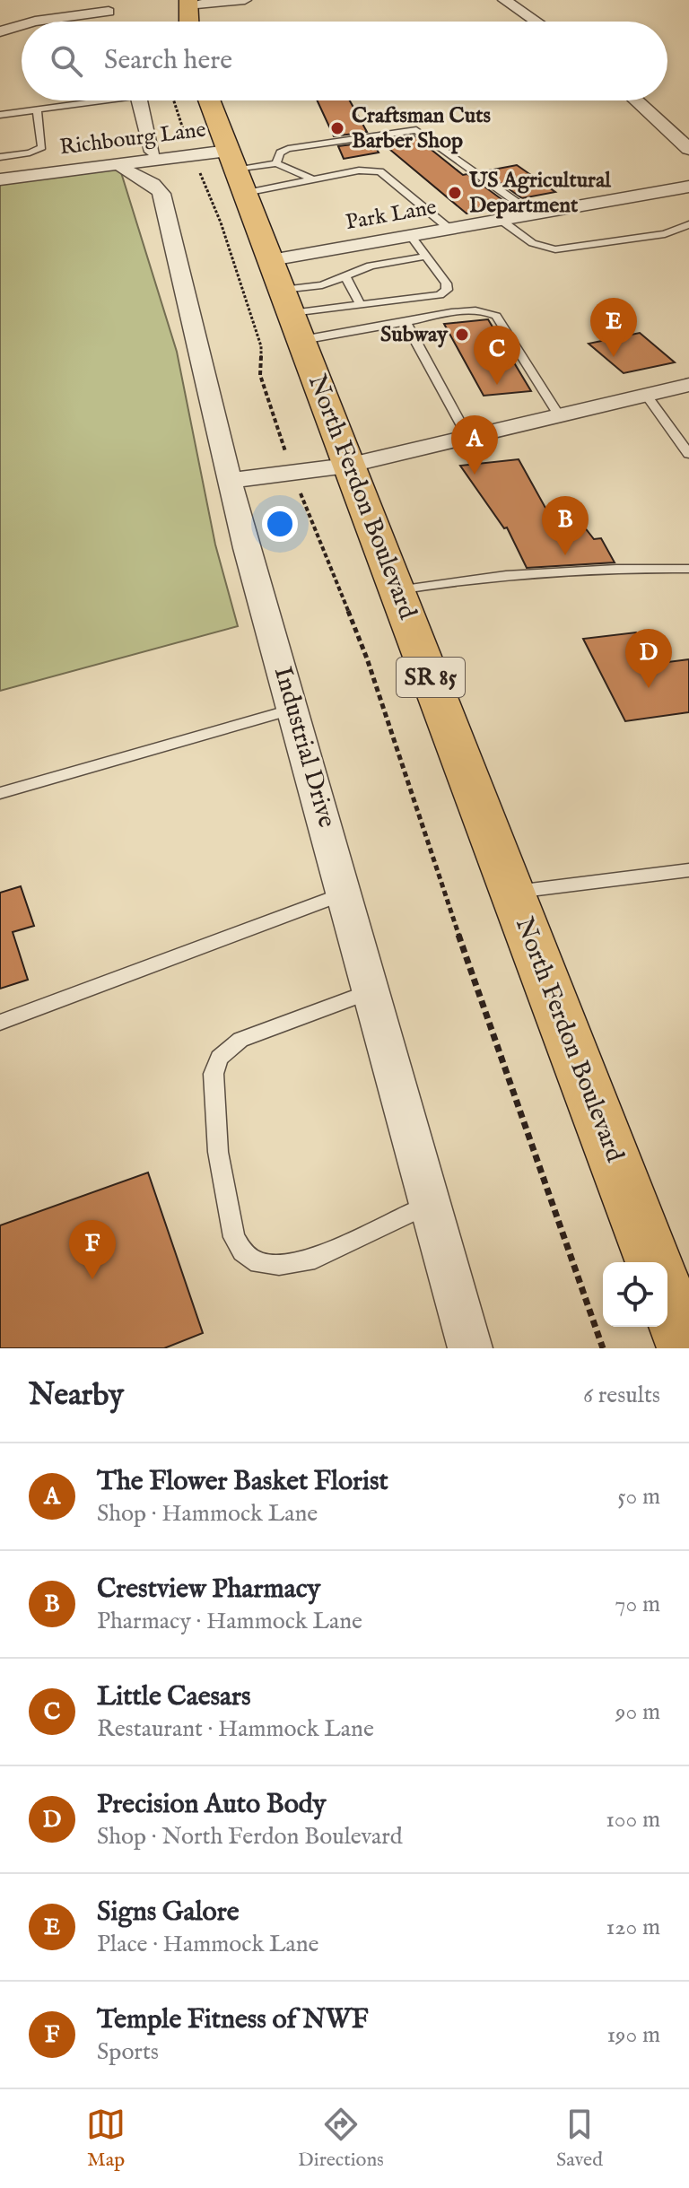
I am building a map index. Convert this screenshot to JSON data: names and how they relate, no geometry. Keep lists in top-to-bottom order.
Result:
{
  "streets": {
    "main road": ["North Ferdon Boulevard", "SR 85"],
    "street": ["Richbourg Lane", "Park Lane", "Industrial Drive"]
  },
  "crossings": [
    ["Richbourg Lane", "North Ferdon Boulevard"],
    ["Richbourg Lane", "Industrial Drive"],
    ["Park Lane", "North Ferdon Boulevard"]
  ],
  "places": ["Craftsman Cuts Barber Shop", "US Agricultural Department", "Subway"],
  "page": {
    "search": "Search here",
    "pins": [
      "E",
      "C",
      "A",
      "B",
      "D",
      "F"
    ],
    "heading": ["Nearby", "6 results"],
    "list": [
      {
        "mark": "A",
        "name": "The Flower Basket Florist",
        "note": "Shop · Hammock Lane",
        "value": "50 m"
      },
      {
        "mark": "B",
        "name": "Crestview Pharmacy",
        "note": "Pharmacy · Hammock Lane",
        "value": "70 m"
      },
      {
        "mark": "C",
        "name": "Little Caesars",
        "note": "Restaurant · Hammock Lane",
        "value": "90 m"
      },
      {
        "mark": "D",
        "name": "Precision Auto Body",
        "note": "Shop · North Ferdon Boulevard",
        "value": "100 m"
      },
      {
        "mark": "E",
        "name": "Signs Galore",
        "note": "Place · Hammock Lane",
        "value": "120 m"
      },
      {
        "mark": "F",
        "name": "Temple Fitness of NWF",
        "note": "Sports",
        "value": "190 m"
      }
    ],
    "nav": ["Map", "Directions", "Saved"]
  }
}
